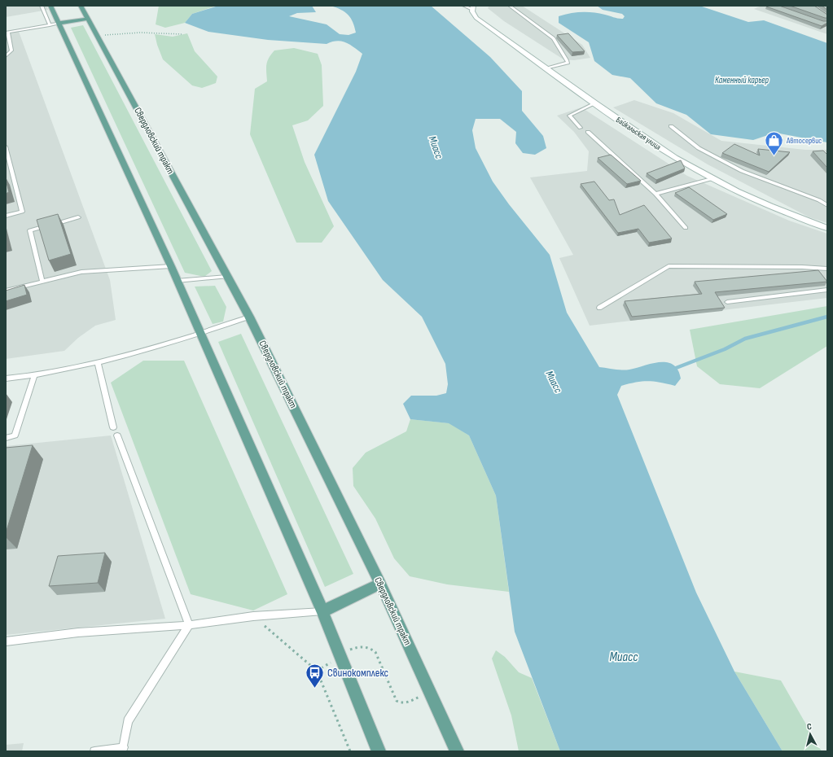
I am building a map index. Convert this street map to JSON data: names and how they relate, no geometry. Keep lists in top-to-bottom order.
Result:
{
  "streets": {
    "main road": ["Свердловский тракт"],
    "street": ["Байкальская улица"]
  },
  "water": ["Каменный карьер", "Миасс"],
  "places": {
    "shop": ["Автосервис"],
    "bus stop": ["Свинокомплекс"]
  },
  "north": "top"
}
